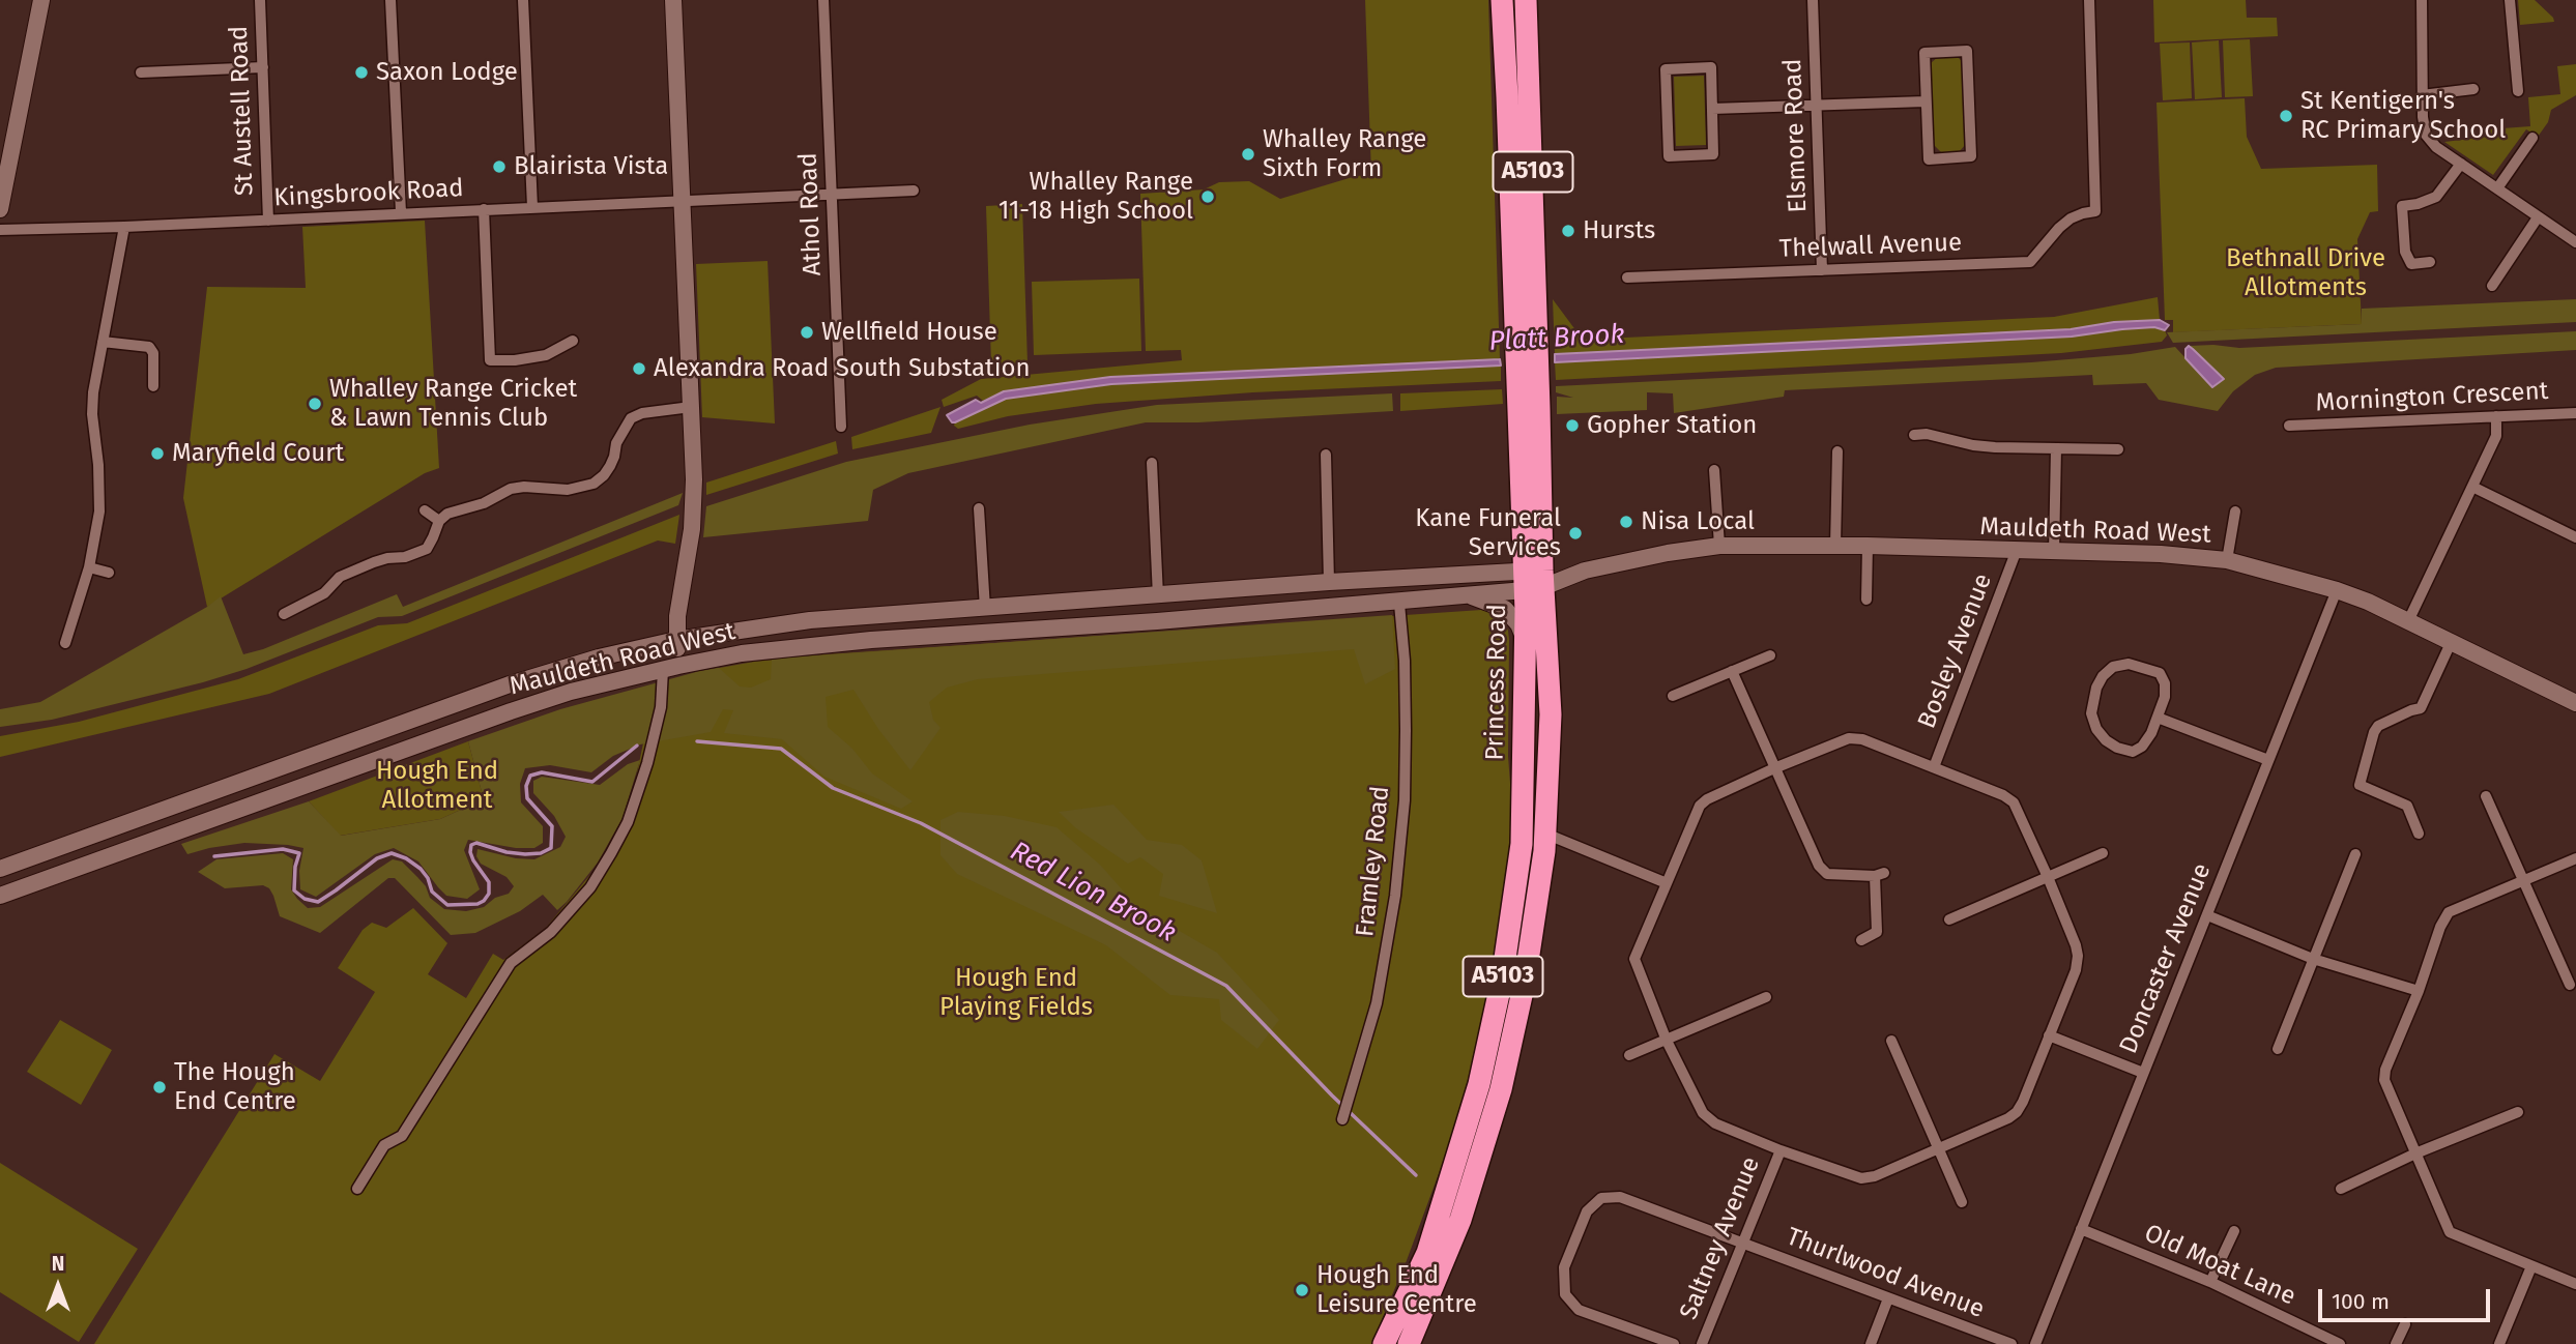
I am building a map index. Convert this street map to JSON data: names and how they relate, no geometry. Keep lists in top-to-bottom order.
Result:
{
  "streets": {
    "highway": ["A5103", "Princess Road"],
    "street": [
      "St Austell Road",
      "Elsmore Road",
      "Kingsbrook Road",
      "Athol Road",
      "Thelwall Avenue",
      "Mornington Crescent",
      "Mauldeth Road West",
      "Bosley Avenue",
      "Framley Road",
      "Doncaster Avenue",
      "Saltney Avenue",
      "Old Moat Lane",
      "Thurlwood Avenue"
    ]
  },
  "crossings": [
    ["St Austell Road", "Kingsbrook Road"],
    ["Elsmore Road", "Thelwall Avenue"],
    ["Kingsbrook Road", "Athol Road"],
    ["Mauldeth Road West", "Bosley Avenue"],
    ["Mauldeth Road West", "Princess Road"],
    ["Mauldeth Road West", "Doncaster Avenue"],
    ["Doncaster Avenue", "Old Moat Lane"],
    ["Saltney Avenue", "Thurlwood Avenue"]
  ],
  "water": ["Platt Brook", "Red Lion Brook"],
  "parks": ["Bethnall Drive Allotments", "Hough End Allotment", "Hough End Playing Fields"],
  "places": [
    "Saxon Lodge",
    "St Kentigern's RC Primary School",
    "Whalley Range Sixth Form",
    "Blairista Vista",
    "Whalley Range 11-18 High School",
    "Hursts",
    "Wellfield House",
    "Alexandra Road South Substation",
    "Whalley Range Cricket & Lawn Tennis Club",
    "Gopher Station",
    "Maryfield Court",
    "Nisa Local",
    "Kane Funeral Services",
    "The Hough End Centre",
    "Hough End Leisure Centre"
  ],
  "scale_bar": "100 m",
  "north": "top"
}
